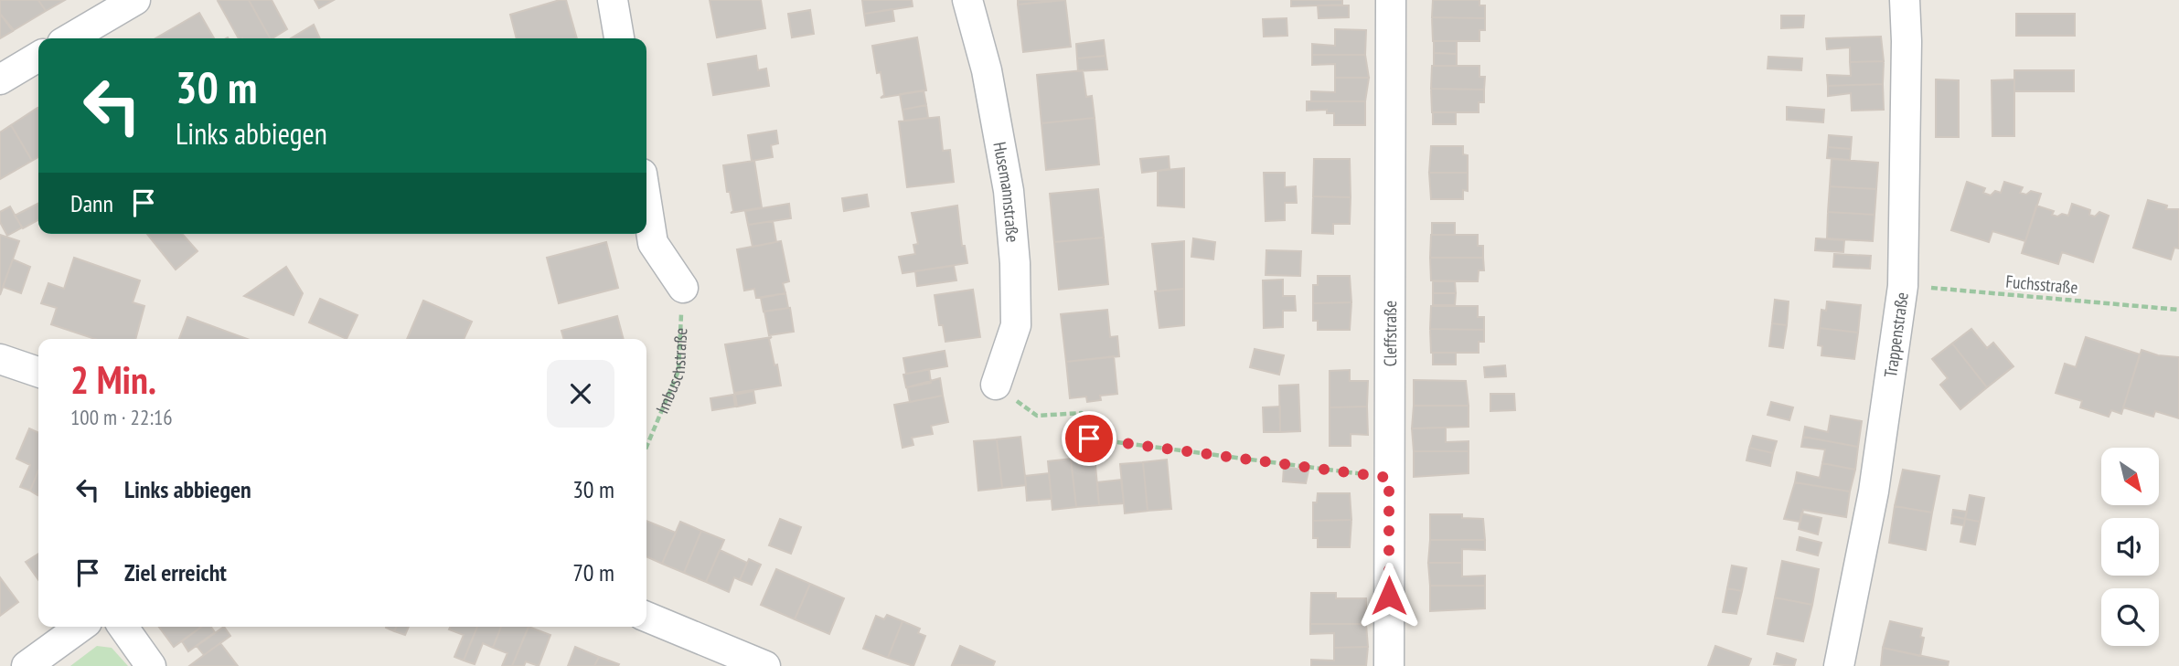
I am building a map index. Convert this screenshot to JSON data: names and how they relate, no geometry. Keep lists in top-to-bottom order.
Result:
{
  "streets": {
    "street": ["Husemannstraße", "Cleffstraße", "Trappenstraße"],
    "path": ["Fuchsstraße", "Imbuschstraße"]
  },
  "crossings": [
    ["Fuchsstraße", "Trappenstraße"]
  ],
  "north": "bottom right",
  "page": {
    "turn": ["30 m", "Links abbiegen"],
    "then": "Dann",
    "heading": ["2 Min.", "100 m · 22:16"],
    "list": [
      {
        "name": "Links abbiegen",
        "value": "30 m"
      },
      {
        "name": "Ziel erreicht",
        "value": "70 m"
      }
    ]
  }
}
